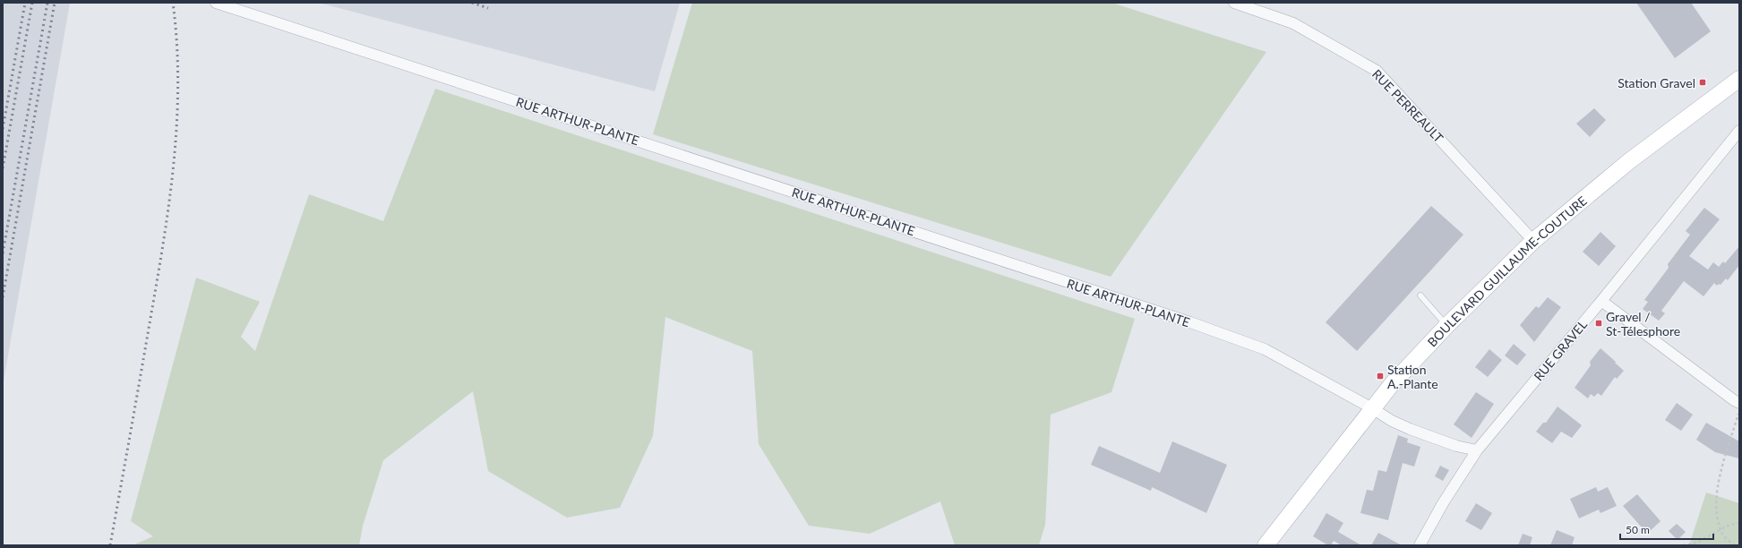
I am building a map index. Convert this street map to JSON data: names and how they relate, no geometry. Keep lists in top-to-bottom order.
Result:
{
  "streets": {
    "main road": ["BOULEVARD GUILLAUME-COUTURE"],
    "street": ["RUE PERREAULT", "RUE ARTHUR-PLANTE", "RUE GRAVEL"]
  },
  "crossings": [
    ["RUE PERREAULT", "BOULEVARD GUILLAUME-COUTURE"],
    ["RUE ARTHUR-PLANTE", "BOULEVARD GUILLAUME-COUTURE"],
    ["RUE ARTHUR-PLANTE", "RUE GRAVEL"]
  ],
  "places": {
    "transit": ["Station Gravel", "Gravel / St-Télesphore", "Station A.-Plante"]
  },
  "scale_bar": "50 m"
}
